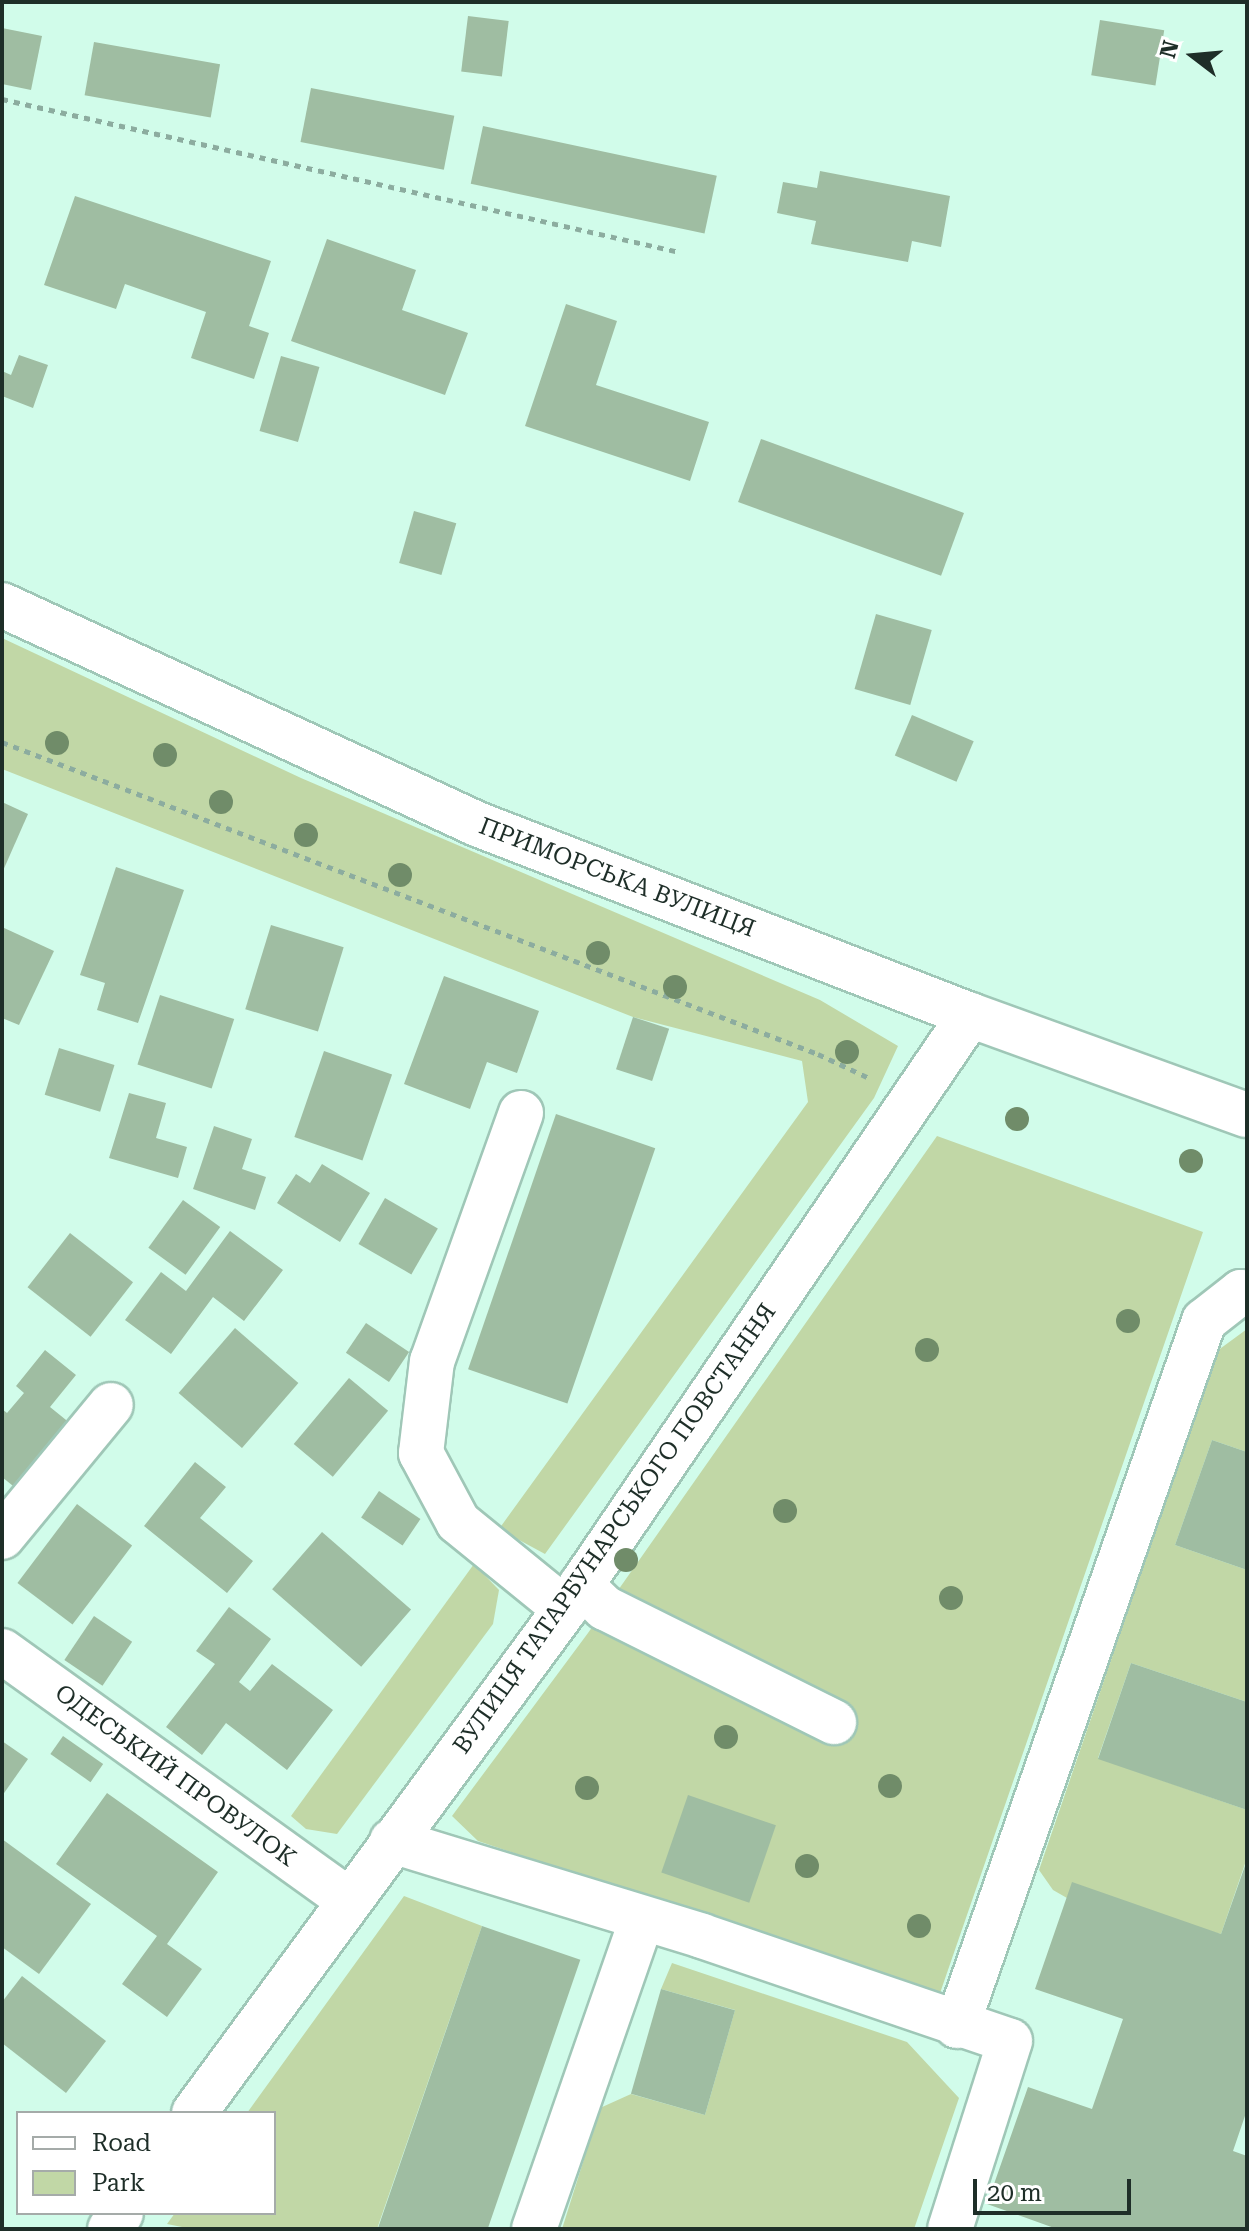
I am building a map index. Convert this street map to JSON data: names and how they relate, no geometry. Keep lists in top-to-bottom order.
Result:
{
  "streets": {
    "street": ["ПРИМОРСЬКА ВУЛИЦЯ", "ВУЛИЦЯ ТАТАРБУНАРСЬКОГО ПОВСТАННЯ", "ОДЕСЬКИЙ ПРОВУЛОК"]
  },
  "crossings": [
    ["ПРИМОРСЬКА ВУЛИЦЯ", "ВУЛИЦЯ ТАТАРБУНАРСЬКОГО ПОВСТАННЯ"],
    ["ВУЛИЦЯ ТАТАРБУНАРСЬКОГО ПОВСТАННЯ", "ОДЕСЬКИЙ ПРОВУЛОК"]
  ],
  "legend": ["Road", "Park"],
  "scale_bar": "20 m",
  "north": "left"
}
